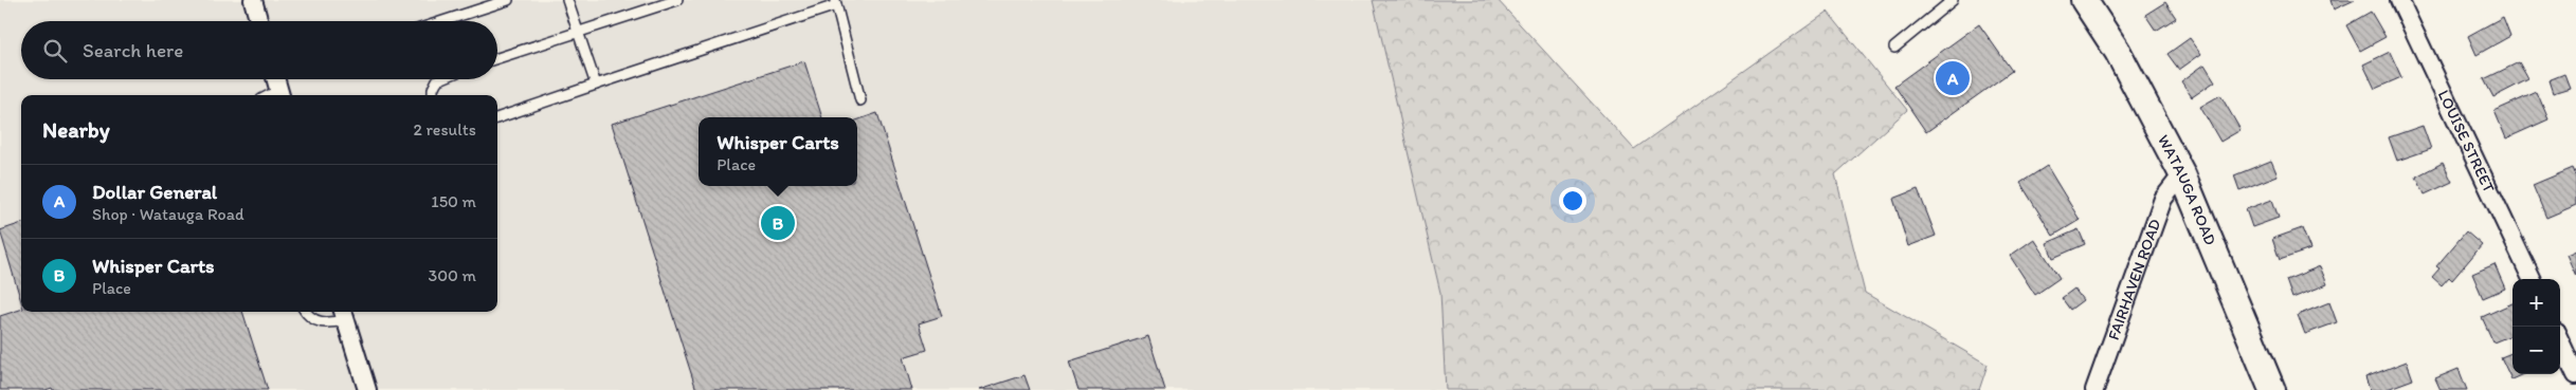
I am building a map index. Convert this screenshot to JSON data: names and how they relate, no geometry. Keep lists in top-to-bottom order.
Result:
{
  "streets": {
    "main road": ["WATAUGA ROAD"],
    "street": ["LOUISE STREET", "FAIRHAVEN ROAD"]
  },
  "crossings": [
    ["WATAUGA ROAD", "FAIRHAVEN ROAD"]
  ],
  "page": {
    "search": "Search here",
    "pins": ["A", "B"],
    "heading": ["Nearby", "2 results"],
    "popup": ["Whisper Carts", "Place"],
    "list": [
      {
        "mark": "A",
        "name": "Dollar General",
        "note": "Shop · Watauga Road",
        "value": "150 m"
      },
      {
        "mark": "B",
        "name": "Whisper Carts",
        "note": "Place",
        "value": "300 m"
      }
    ],
    "map_buttons": ["+", "−"]
  }
}
